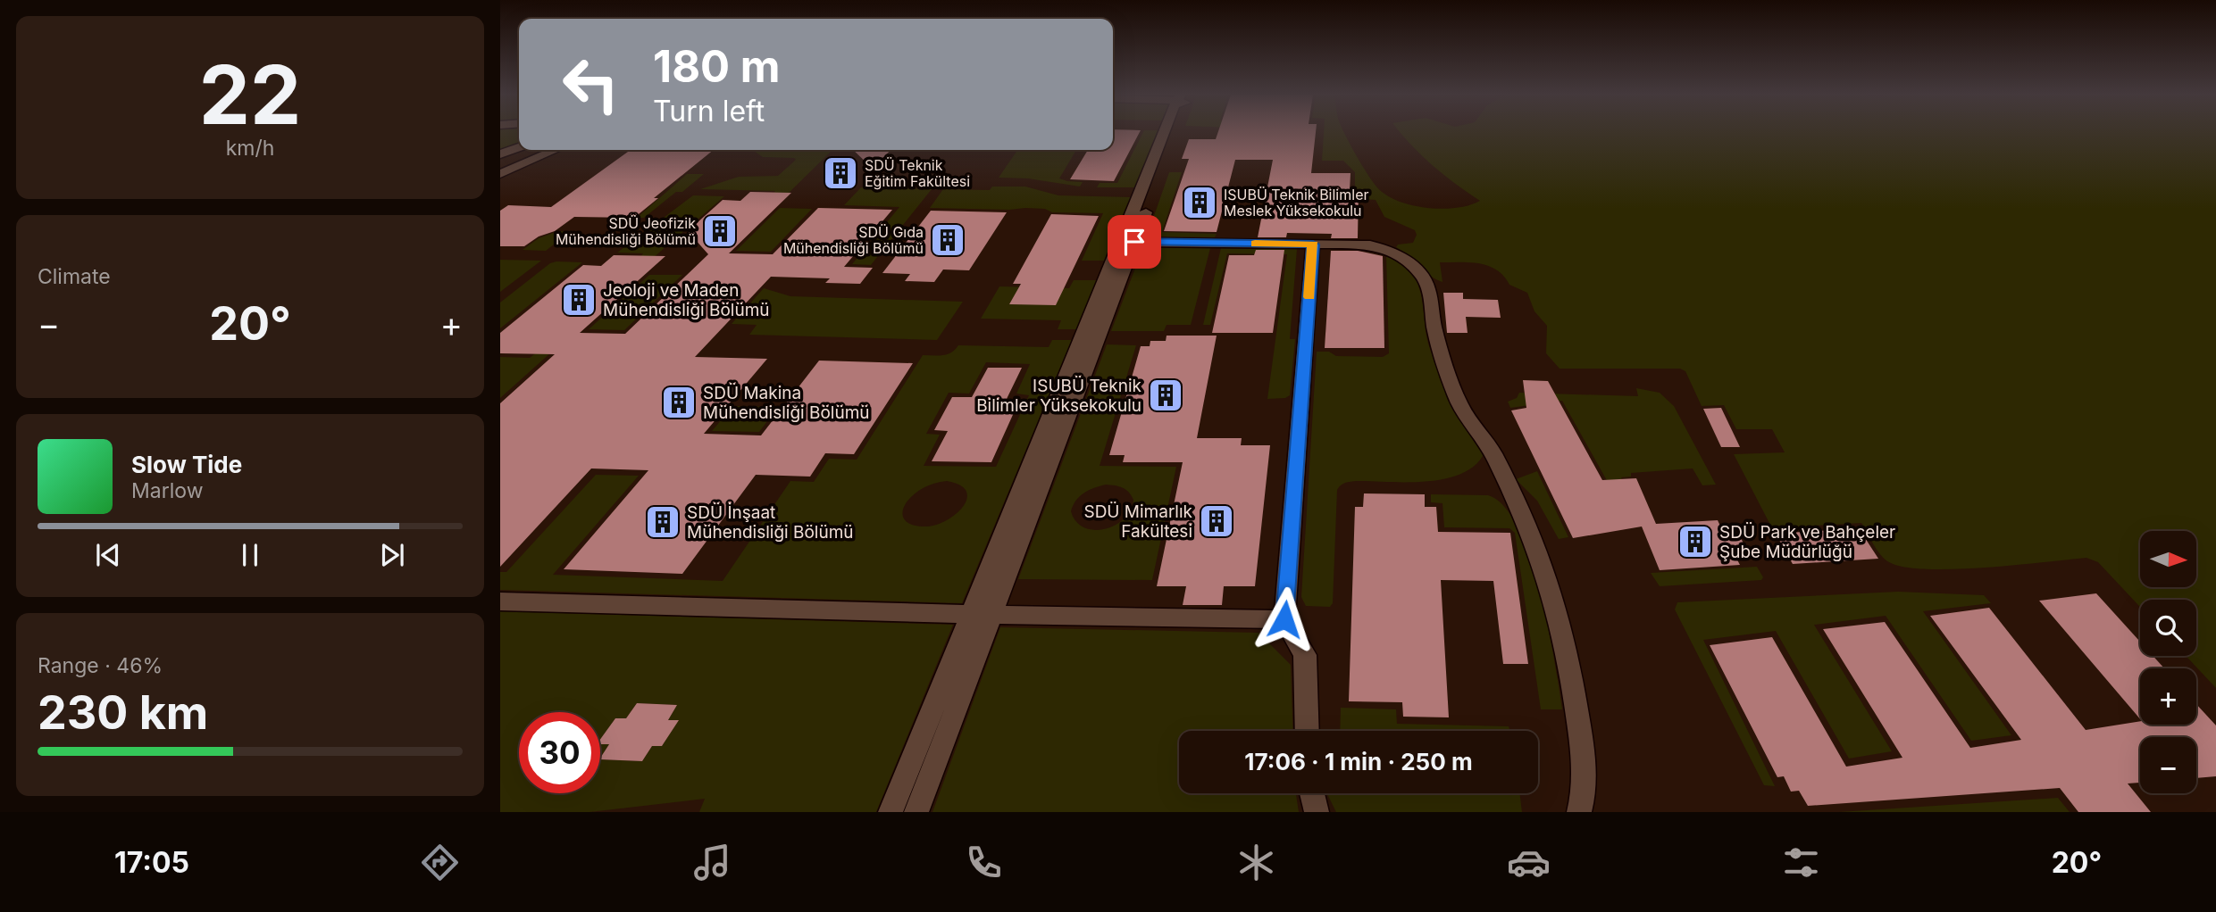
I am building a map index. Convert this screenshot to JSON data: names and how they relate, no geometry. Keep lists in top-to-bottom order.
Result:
{
  "places": {
    "building": [
      "SDÜ Teknik Eğitim Fakültesi",
      "ISUBÜ Teknik Bilimler Meslek Yüksekokulu",
      "SDÜ Jeofizik Mühendisliği Bölümü",
      "SDÜ Gıda Mühendisliği Bölümü",
      "Jeoloji ve Maden Mühendisliği Bölümü",
      "ISUBÜ Teknik Bilimler Yüksekokulu",
      "SDÜ Makina Mühendisliği Bölümü",
      "SDÜ Mimarlık Fakültesi",
      "SDÜ İnşaat Mühendisliği Bölümü",
      "SDÜ Park ve Bahçeler Şube Müdürlüğü"
    ]
  },
  "north": "right",
  "page": {
    "tile": [
      ["22", "km/h"],
      "Climate",
      ["Range · 46%", "230 km"]
    ],
    "turn": ["180 m", "Turn left"],
    "heat": ["−", "20°", "+"],
    "song": ["Slow Tide", "Marlow"],
    "map_buttons": ["+", "−"],
    "limit": "30",
    "trip": "17:06 · 1 min · 250 m",
    "tabs": ["17:05", "20°"]
  }
}
